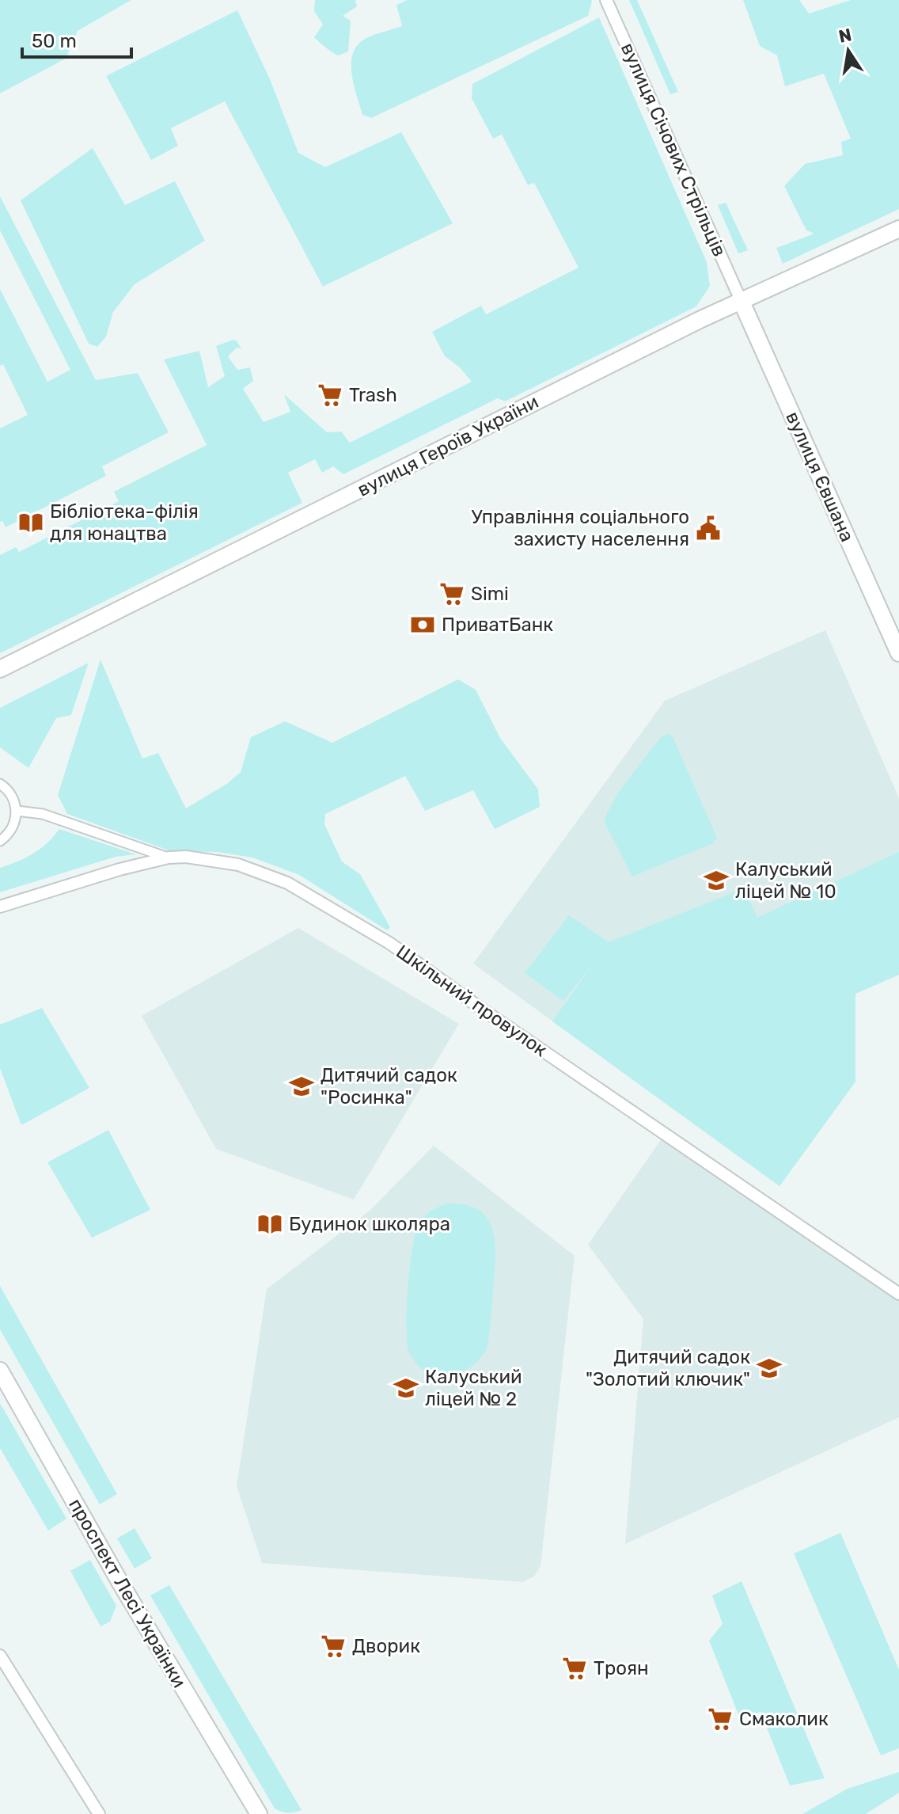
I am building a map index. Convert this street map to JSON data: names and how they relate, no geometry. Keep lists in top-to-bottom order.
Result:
{
  "streets": {
    "main road": ["вулиця Героїв України", "вулиця Євшана", "проспект Лесі Українки"],
    "street": ["вулиця Січових Стрільців", "Шкільний провулок"]
  },
  "crossings": [
    ["вулиця Січових Стрільців", "вулиця Героїв України"],
    ["вулиця Січових Стрільців", "вулиця Євшана"],
    ["вулиця Героїв України", "вулиця Євшана"]
  ],
  "places": {
    "supermarket": [
      "Trash",
      "Simi",
      "Дворик",
      "Троян",
      "Смаколик"
    ],
    "library": ["Бібліотека-філія для юнацтва", "Будинок школяра"],
    "public building": ["Управління соціального захисту населення"],
    "bank": ["ПриватБанк"],
    "school or university": [
      "Калуський ліцей № 10",
      "Дитячий садок \"Росинка\"",
      "Дитячий садок \"Золотий ключик\"",
      "Калуський ліцей № 2"
    ]
  },
  "scale_bar": "50 m",
  "north": "top"
}
